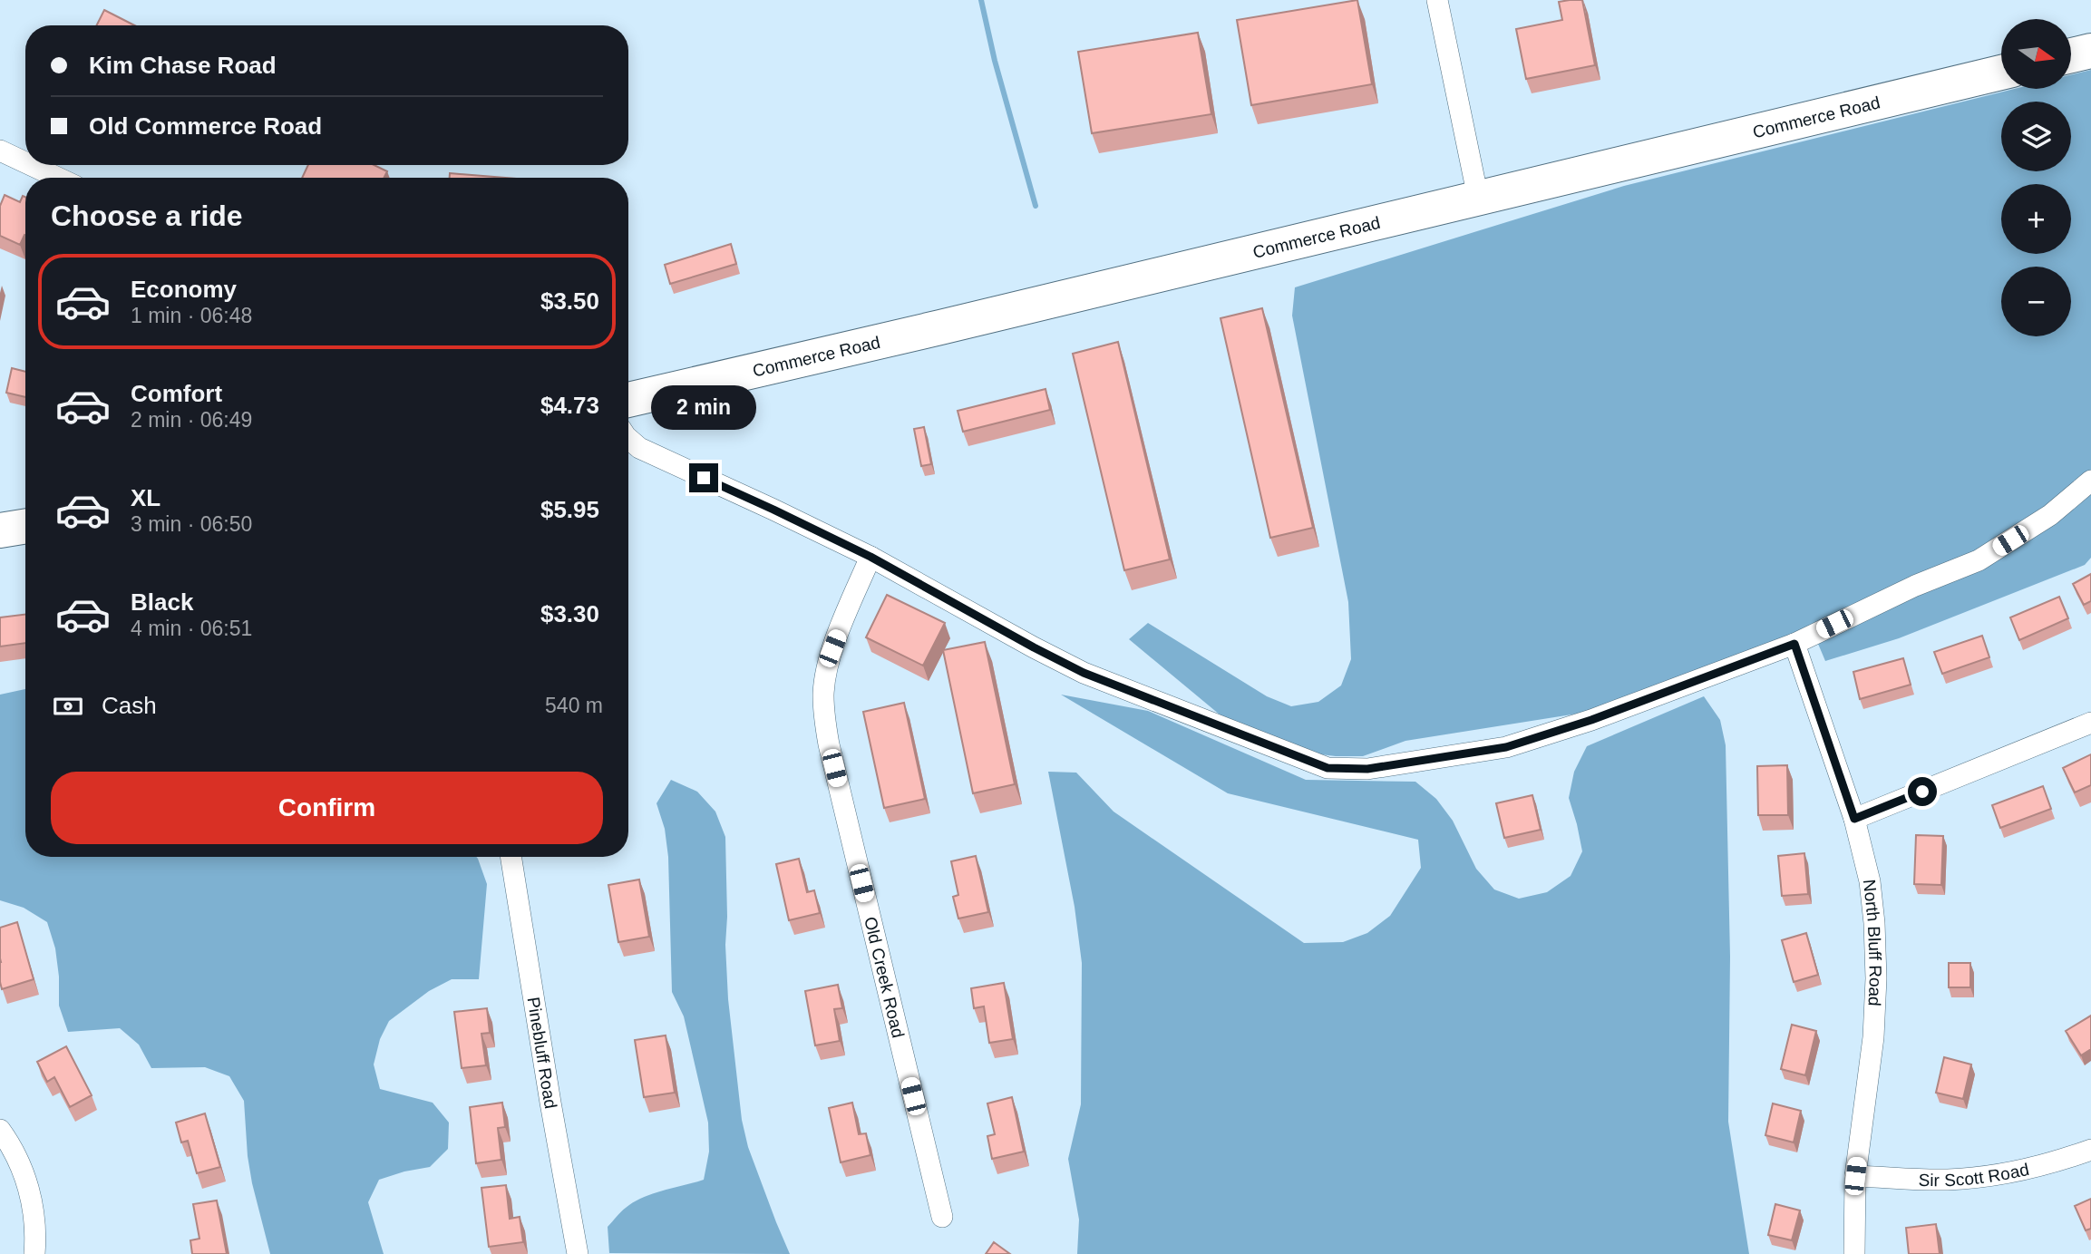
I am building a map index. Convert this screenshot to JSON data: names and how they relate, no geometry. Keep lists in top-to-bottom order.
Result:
{
  "streets": {
    "highway": ["Commerce Road"],
    "street": [
      "North Bluff Road",
      "Old Creek Road",
      "Pinebluff Road",
      "Sir Scott Road"
    ]
  },
  "crossings": [
    ["North Bluff Road", "Sir Scott Road"]
  ],
  "north": "right",
  "page": {
    "map_buttons": ["+", "−"],
    "banner": ["Kim Chase Road", "Old Commerce Road"],
    "heading": "Choose a ride",
    "list": [
      {
        "name": "Economy",
        "note": "1 min · 06:48",
        "value": "$3.50"
      },
      {
        "name": "Comfort",
        "note": "2 min · 06:49",
        "value": "$4.73"
      },
      {
        "name": "XL",
        "note": "3 min · 06:50",
        "value": "$5.95"
      },
      {
        "name": "Black",
        "note": "4 min · 06:51",
        "value": "$3.30"
      }
    ],
    "bubble": "2 min",
    "pay": ["Cash", "540 m"],
    "buttons": "Confirm"
  }
}
